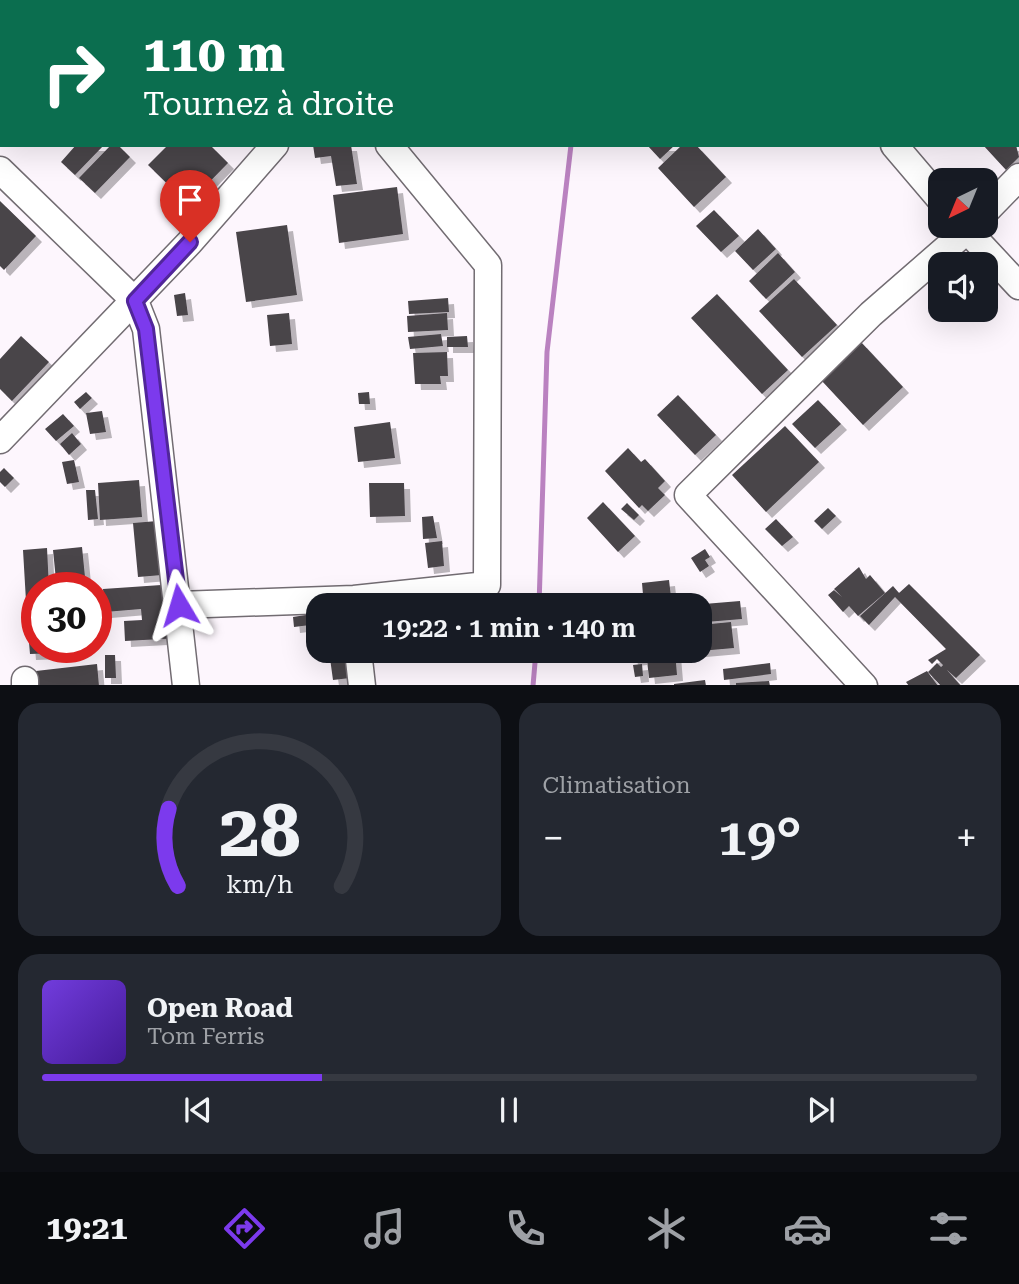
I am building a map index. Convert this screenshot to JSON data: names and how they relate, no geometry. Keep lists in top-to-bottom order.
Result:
{
  "north": "bottom left",
  "page": {
    "turn": ["110 m", "Tournez à droite"],
    "limit": "30",
    "trip": "19:22 · 1 min · 140 m",
    "tile": "Climatisation",
    "heat": ["−", "19°", "+"],
    "song": ["Open Road", "Tom Ferris"],
    "tabs": "19:21",
    "gauge": ["28", "km/h"]
  }
}
